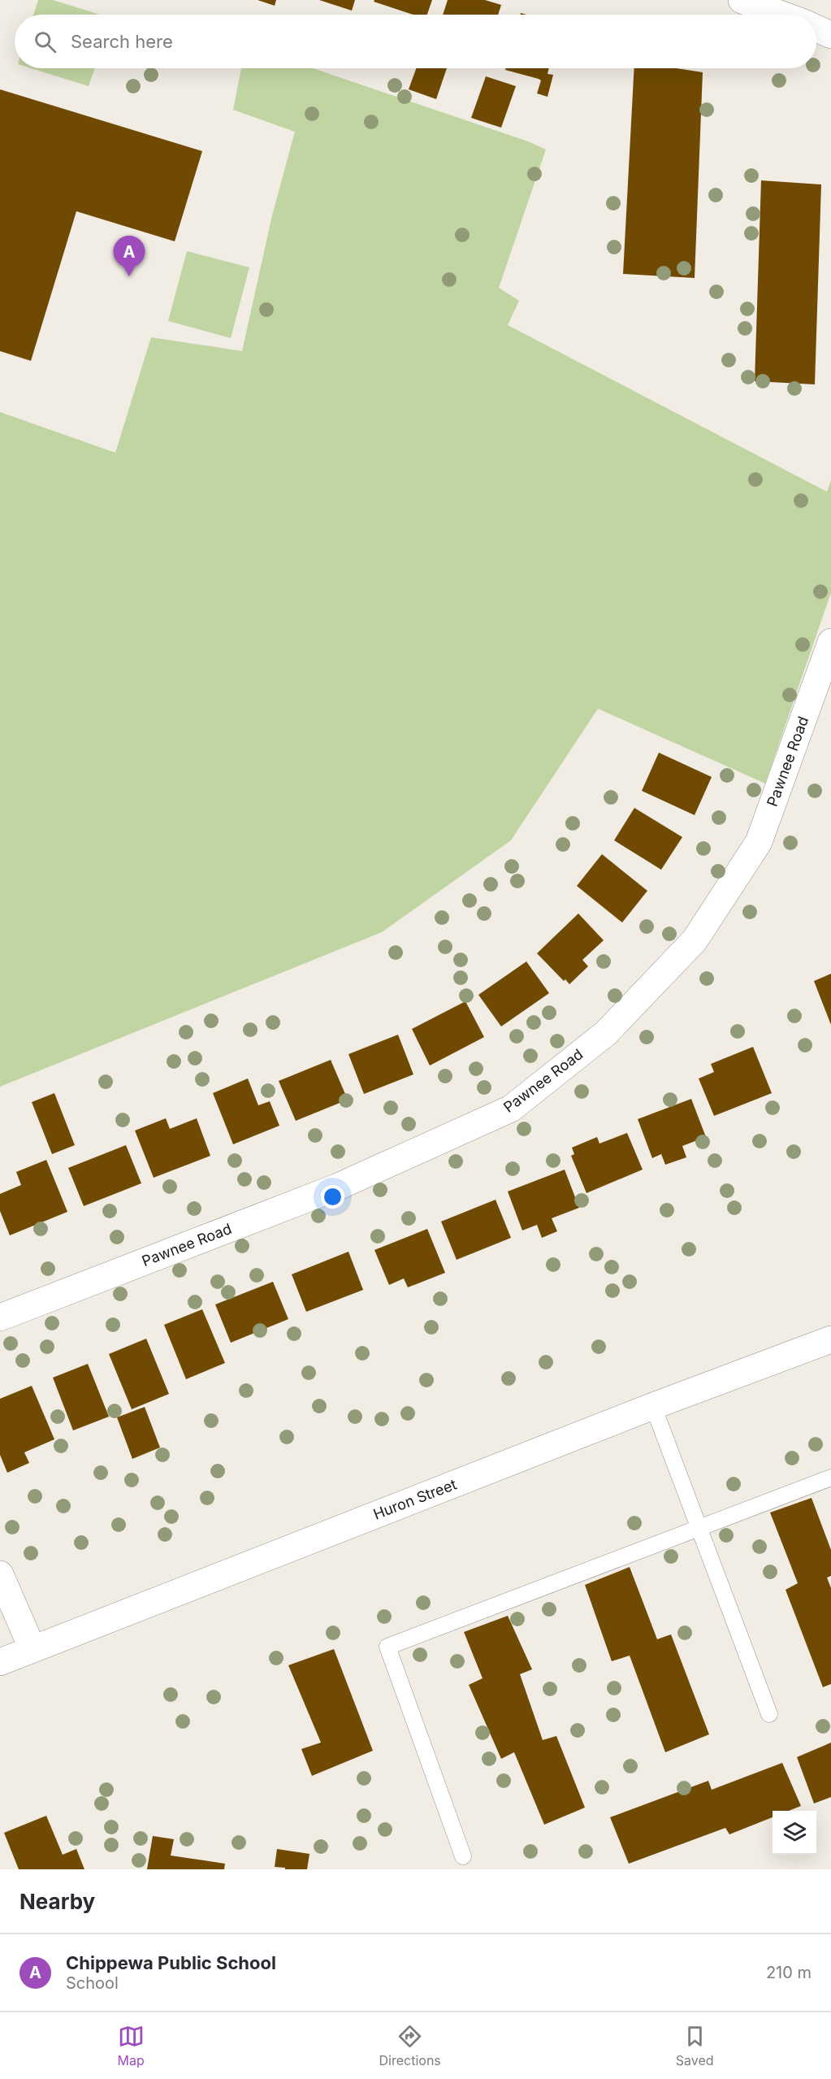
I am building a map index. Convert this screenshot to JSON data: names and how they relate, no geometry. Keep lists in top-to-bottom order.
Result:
{
  "streets": {
    "street": ["Pawnee Road", "Huron Street"]
  },
  "page": {
    "search": "Search here",
    "pins": "A",
    "heading": "Nearby",
    "list": [
      {
        "mark": "A",
        "name": "Chippewa Public School",
        "note": "School",
        "value": "210 m"
      }
    ],
    "nav": ["Map", "Directions", "Saved"]
  }
}
